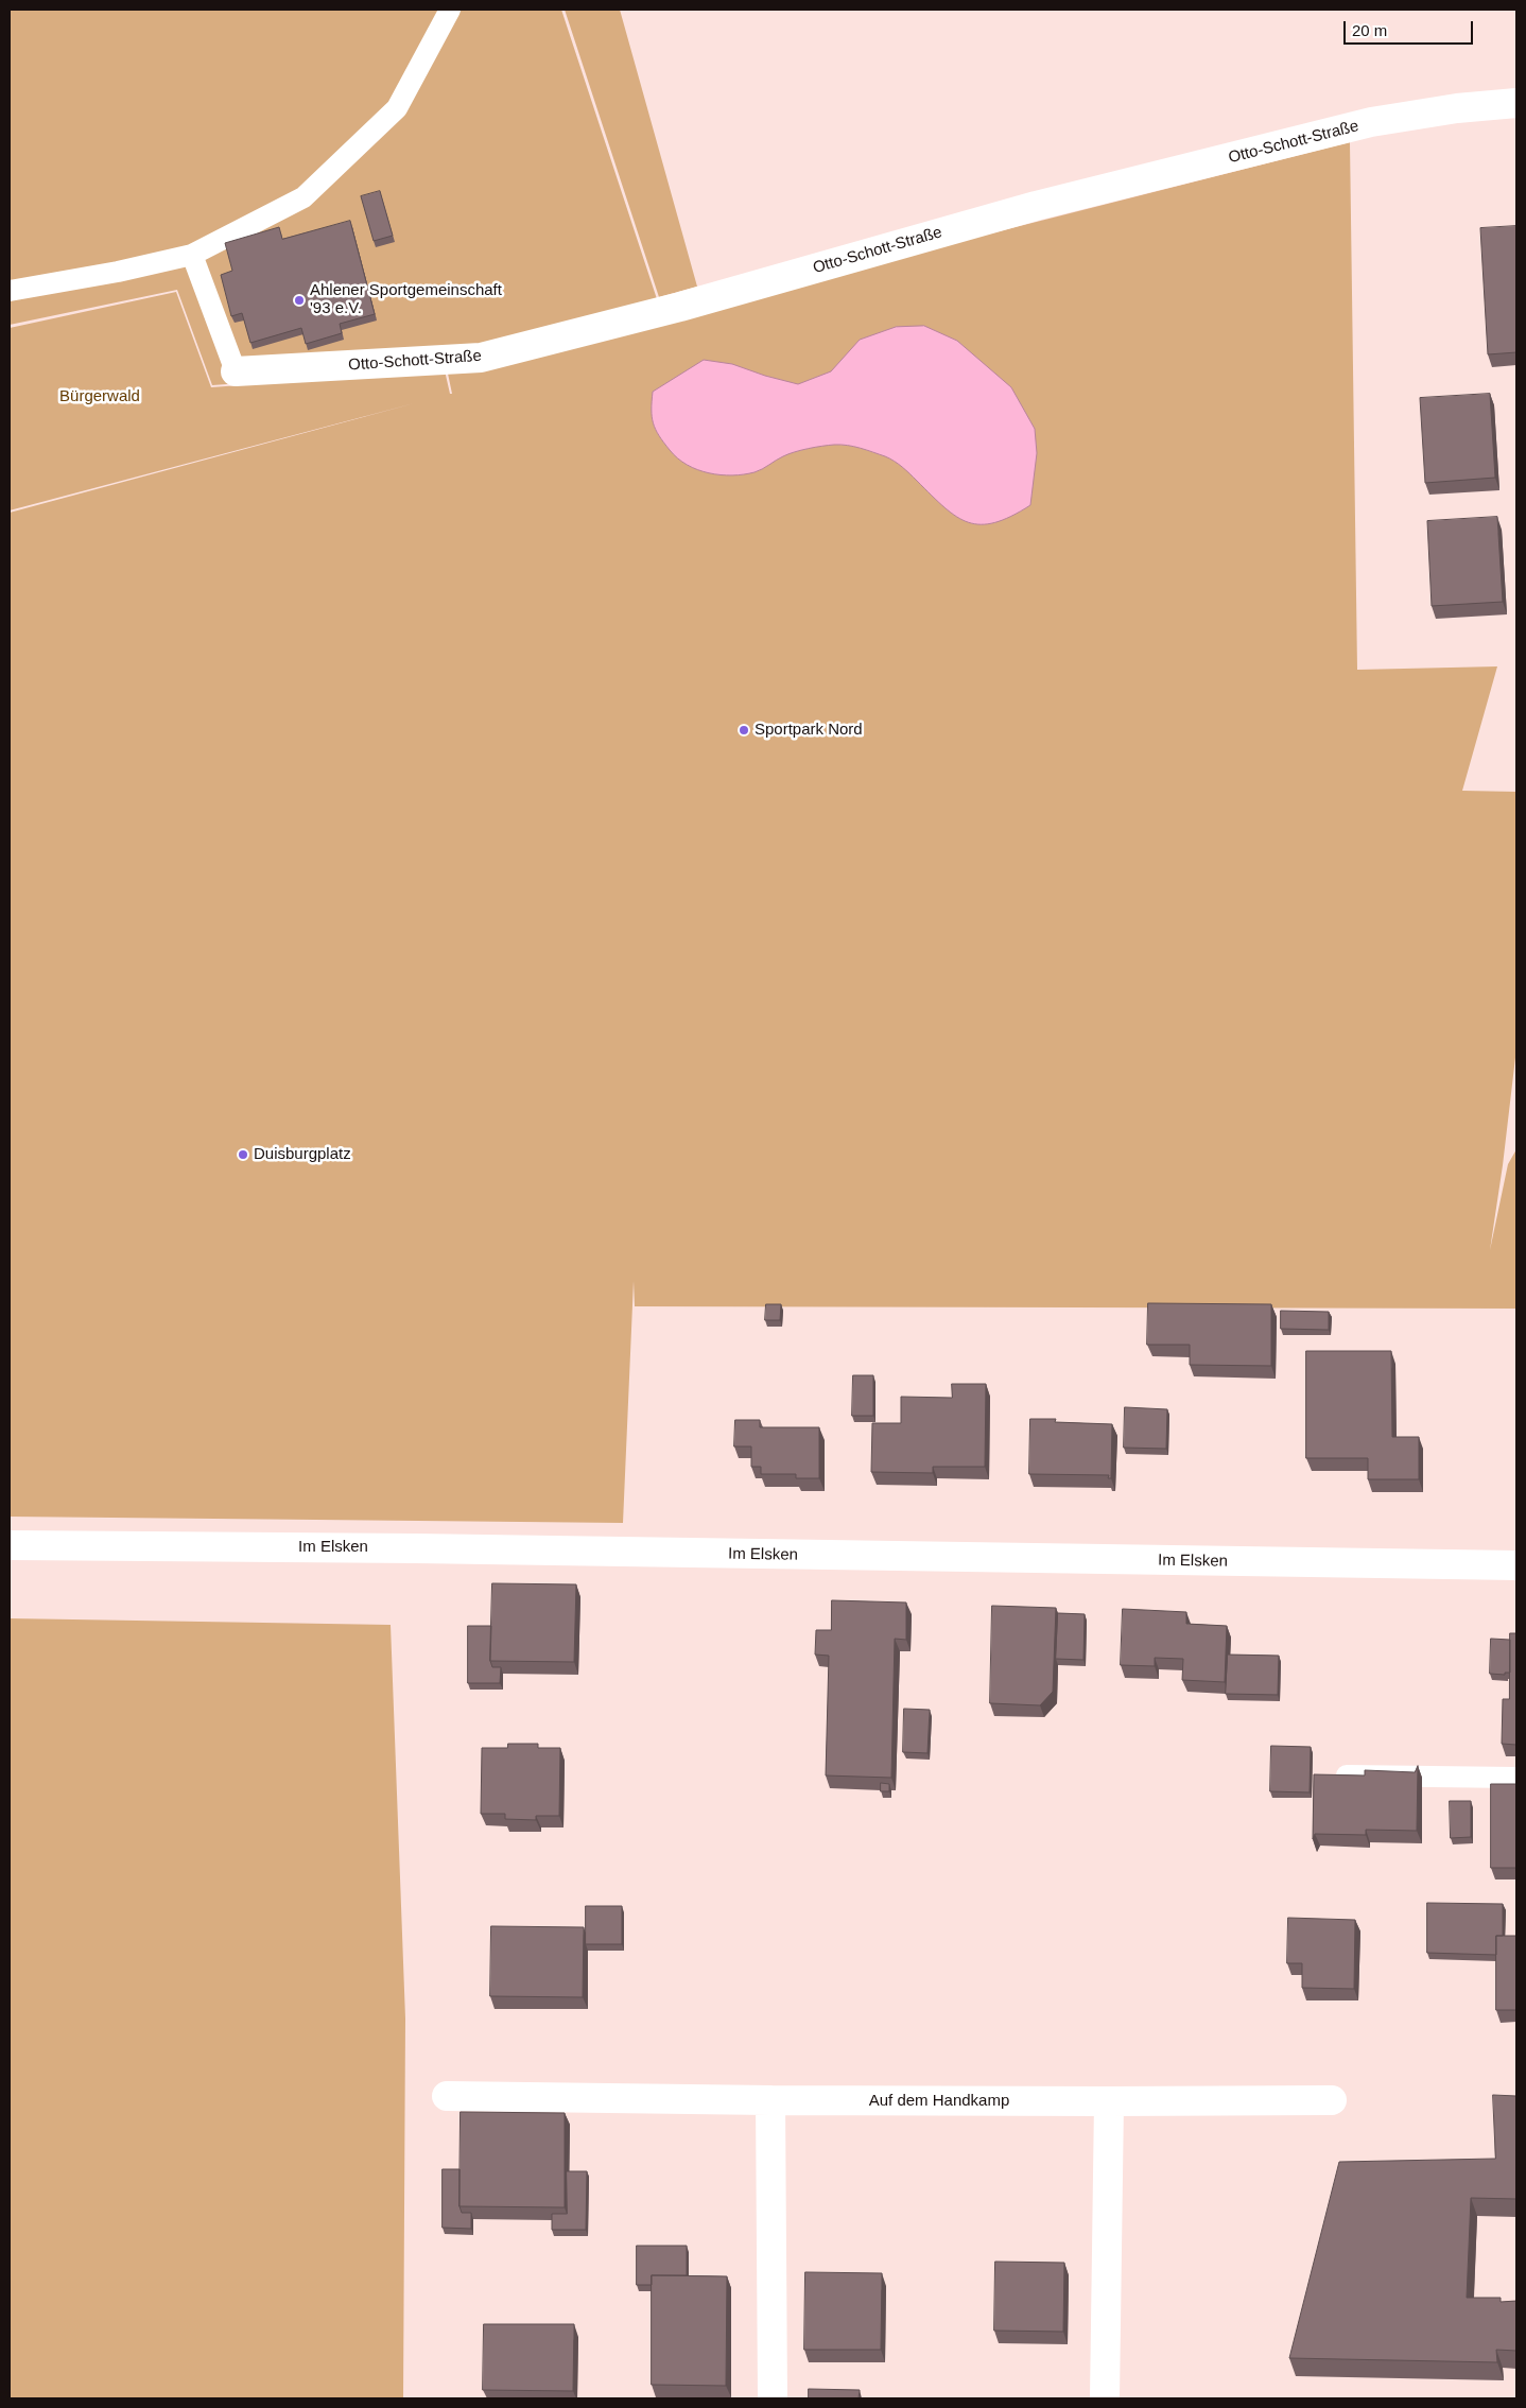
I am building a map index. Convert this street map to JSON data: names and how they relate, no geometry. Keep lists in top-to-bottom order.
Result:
{
  "streets": {
    "street": ["Otto-Schott-Straße", "Im Elsken", "Auf dem Handkamp"]
  },
  "parks": ["Bürgerwald"],
  "places": ["Ahlener Sportgemeinschaft '93 e.V.", "Sportpark Nord", "Duisburgplatz"],
  "scale_bar": "20 m"
}
